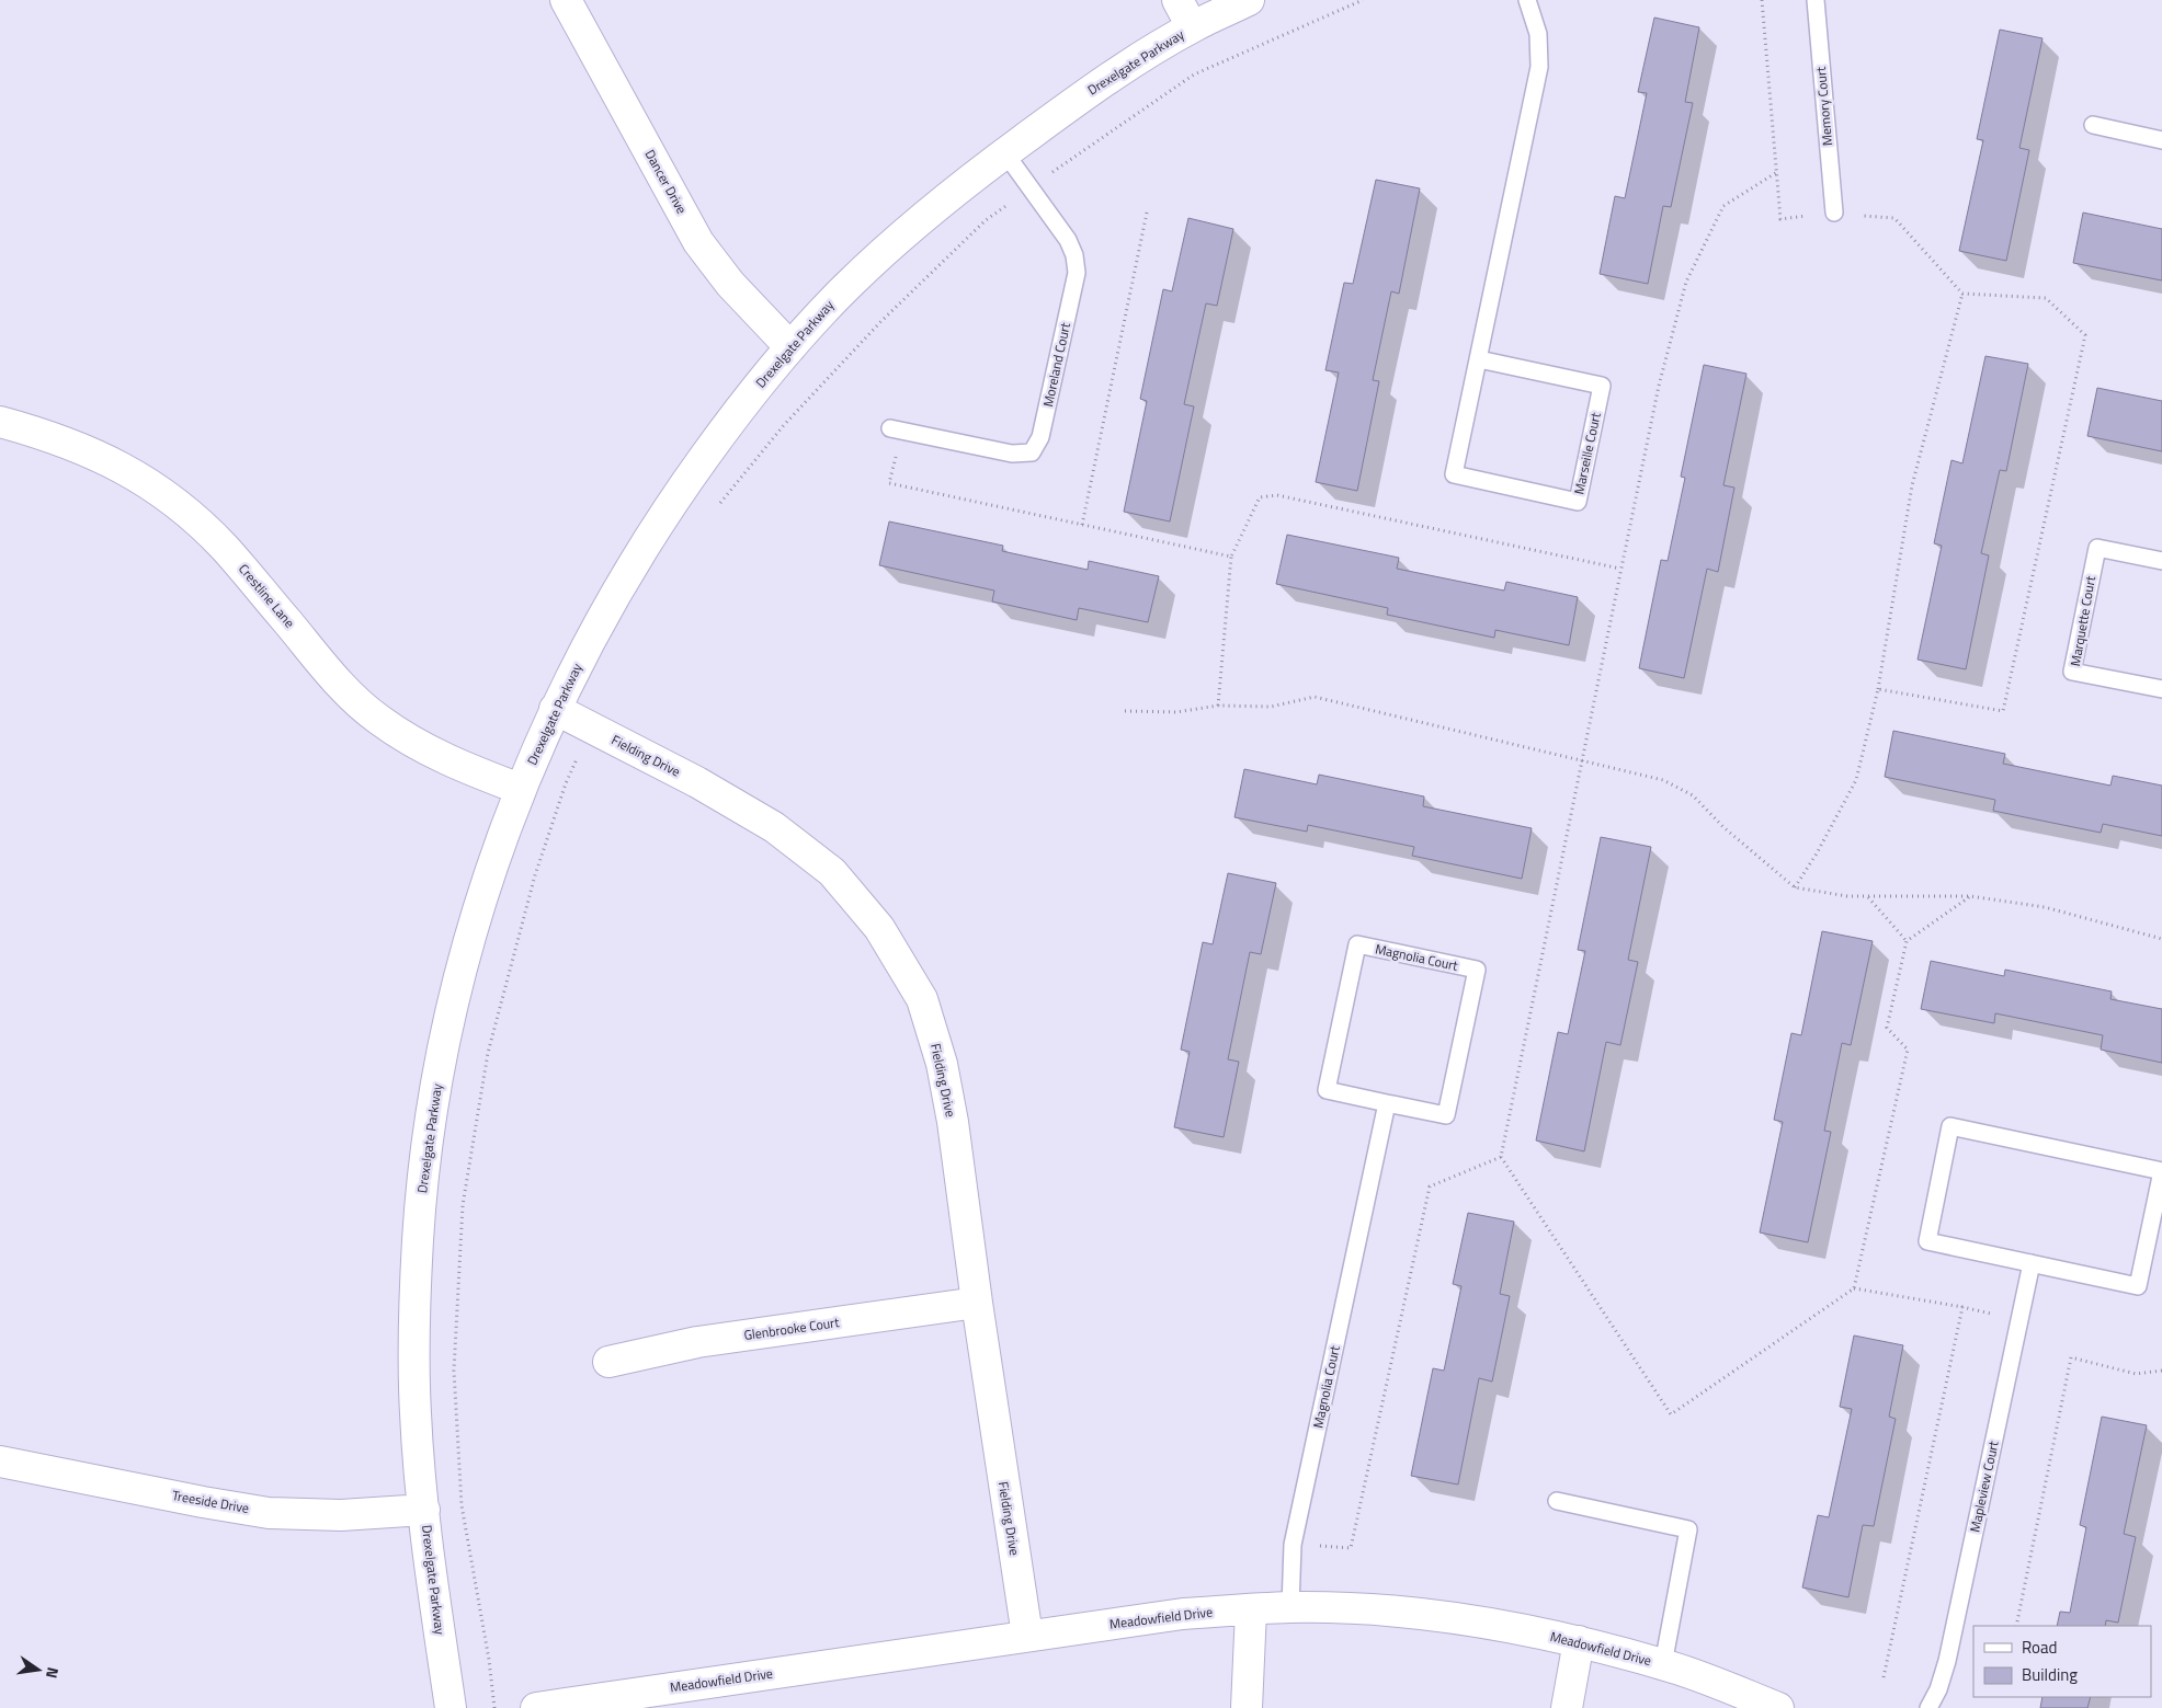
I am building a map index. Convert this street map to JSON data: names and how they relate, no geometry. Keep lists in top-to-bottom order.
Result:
{
  "streets": {
    "street": [
      "Drexelgate Parkway",
      "Dancer Drive",
      "Crestline Lane",
      "Fielding Drive",
      "Glenbrooke Court",
      "Treeside Drive",
      "Meadowfield Drive"
    ],
    "lane": [
      "Memory Court",
      "Moreland Court",
      "Marseille Court",
      "Marquette Court",
      "Magnolia Court",
      "Mapleview Court"
    ]
  },
  "crossings": [
    ["Drexelgate Parkway", "Dancer Drive"],
    ["Drexelgate Parkway", "Moreland Court"],
    ["Drexelgate Parkway", "Crestline Lane"],
    ["Drexelgate Parkway", "Fielding Drive"],
    ["Drexelgate Parkway", "Treeside Drive"],
    ["Fielding Drive", "Glenbrooke Court"],
    ["Fielding Drive", "Meadowfield Drive"],
    ["Magnolia Court", "Meadowfield Drive"]
  ],
  "legend": ["Road", "Building"],
  "north": "right"
}
